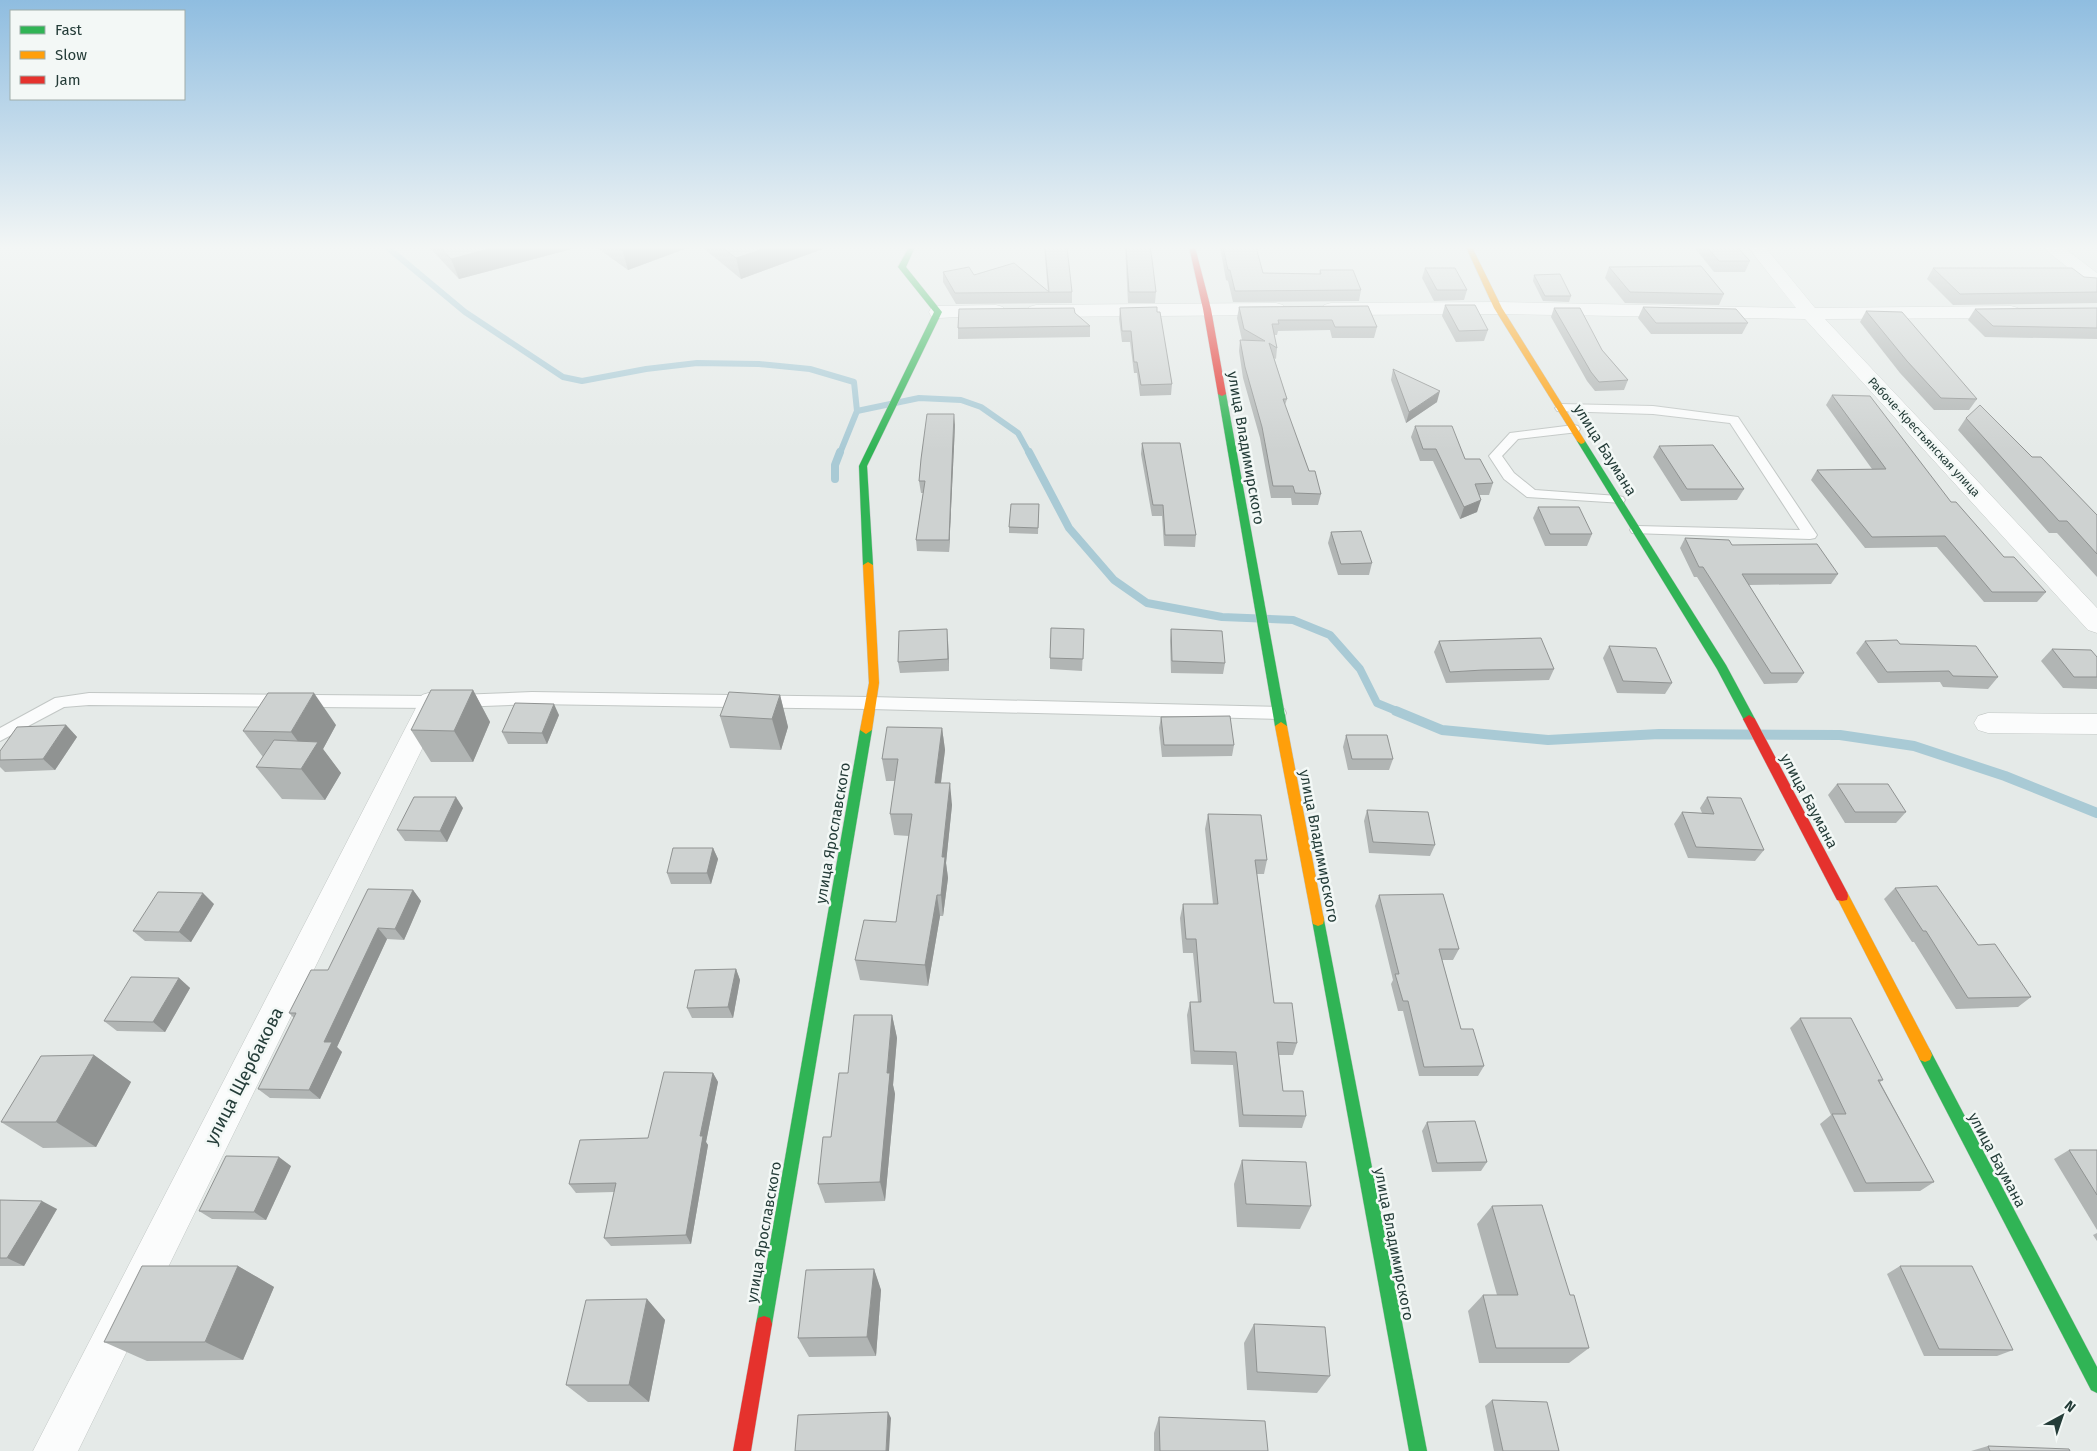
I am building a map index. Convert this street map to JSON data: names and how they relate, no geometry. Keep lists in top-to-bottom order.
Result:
{
  "streets": {
    "street": [
      "Рабоче-Крестьянская улица",
      "улица Владимирского",
      "улица Баумана",
      "улица Ярославского",
      "улица Щербакова"
    ]
  },
  "legend": ["Fast", "Slow", "Jam"],
  "north": "top right"
}
